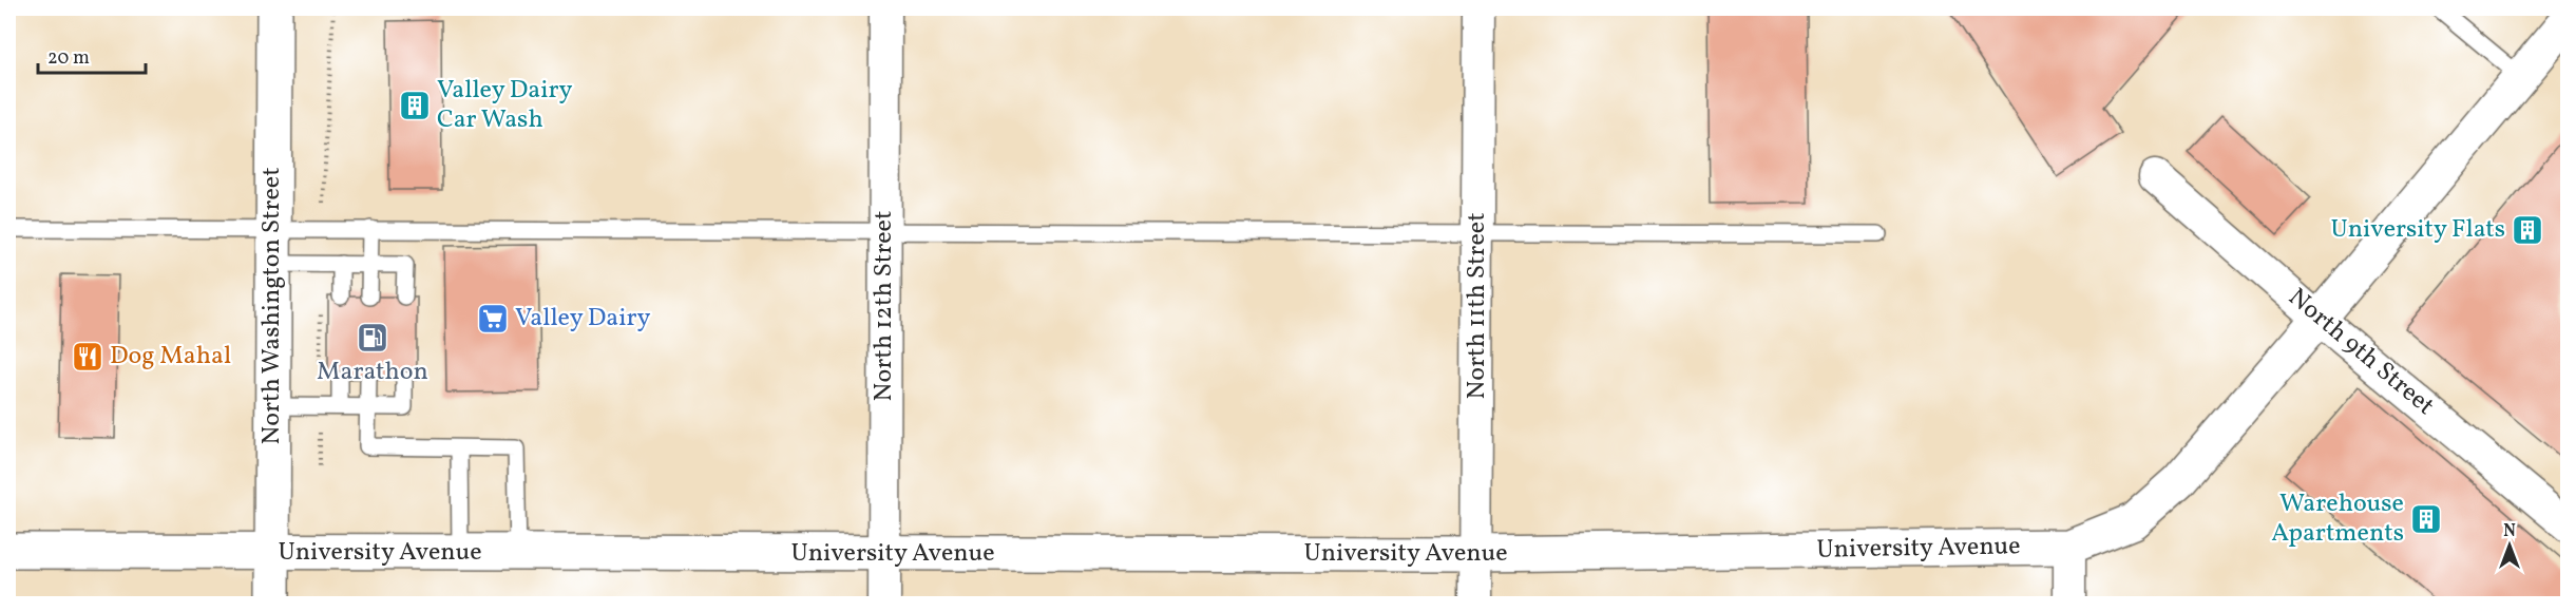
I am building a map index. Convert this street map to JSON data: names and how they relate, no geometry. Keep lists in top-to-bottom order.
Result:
{
  "streets": {
    "street": [
      "North Washington Street",
      "North 12th Street",
      "North 11th Street",
      "North 9th Street",
      "University Avenue"
    ]
  },
  "crossings": [
    ["North Washington Street", "University Avenue"],
    ["North 12th Street", "University Avenue"],
    ["North 11th Street", "University Avenue"],
    ["North 9th Street", "University Avenue"]
  ],
  "places": {
    "building": ["Valley Dairy Car Wash", "University Flats", "Warehouse Apartments"],
    "supermarket": ["Valley Dairy"],
    "fuel station": ["Marathon"],
    "restaurant": ["Dog Mahal"]
  },
  "scale_bar": "20 m",
  "north": "top"
}
